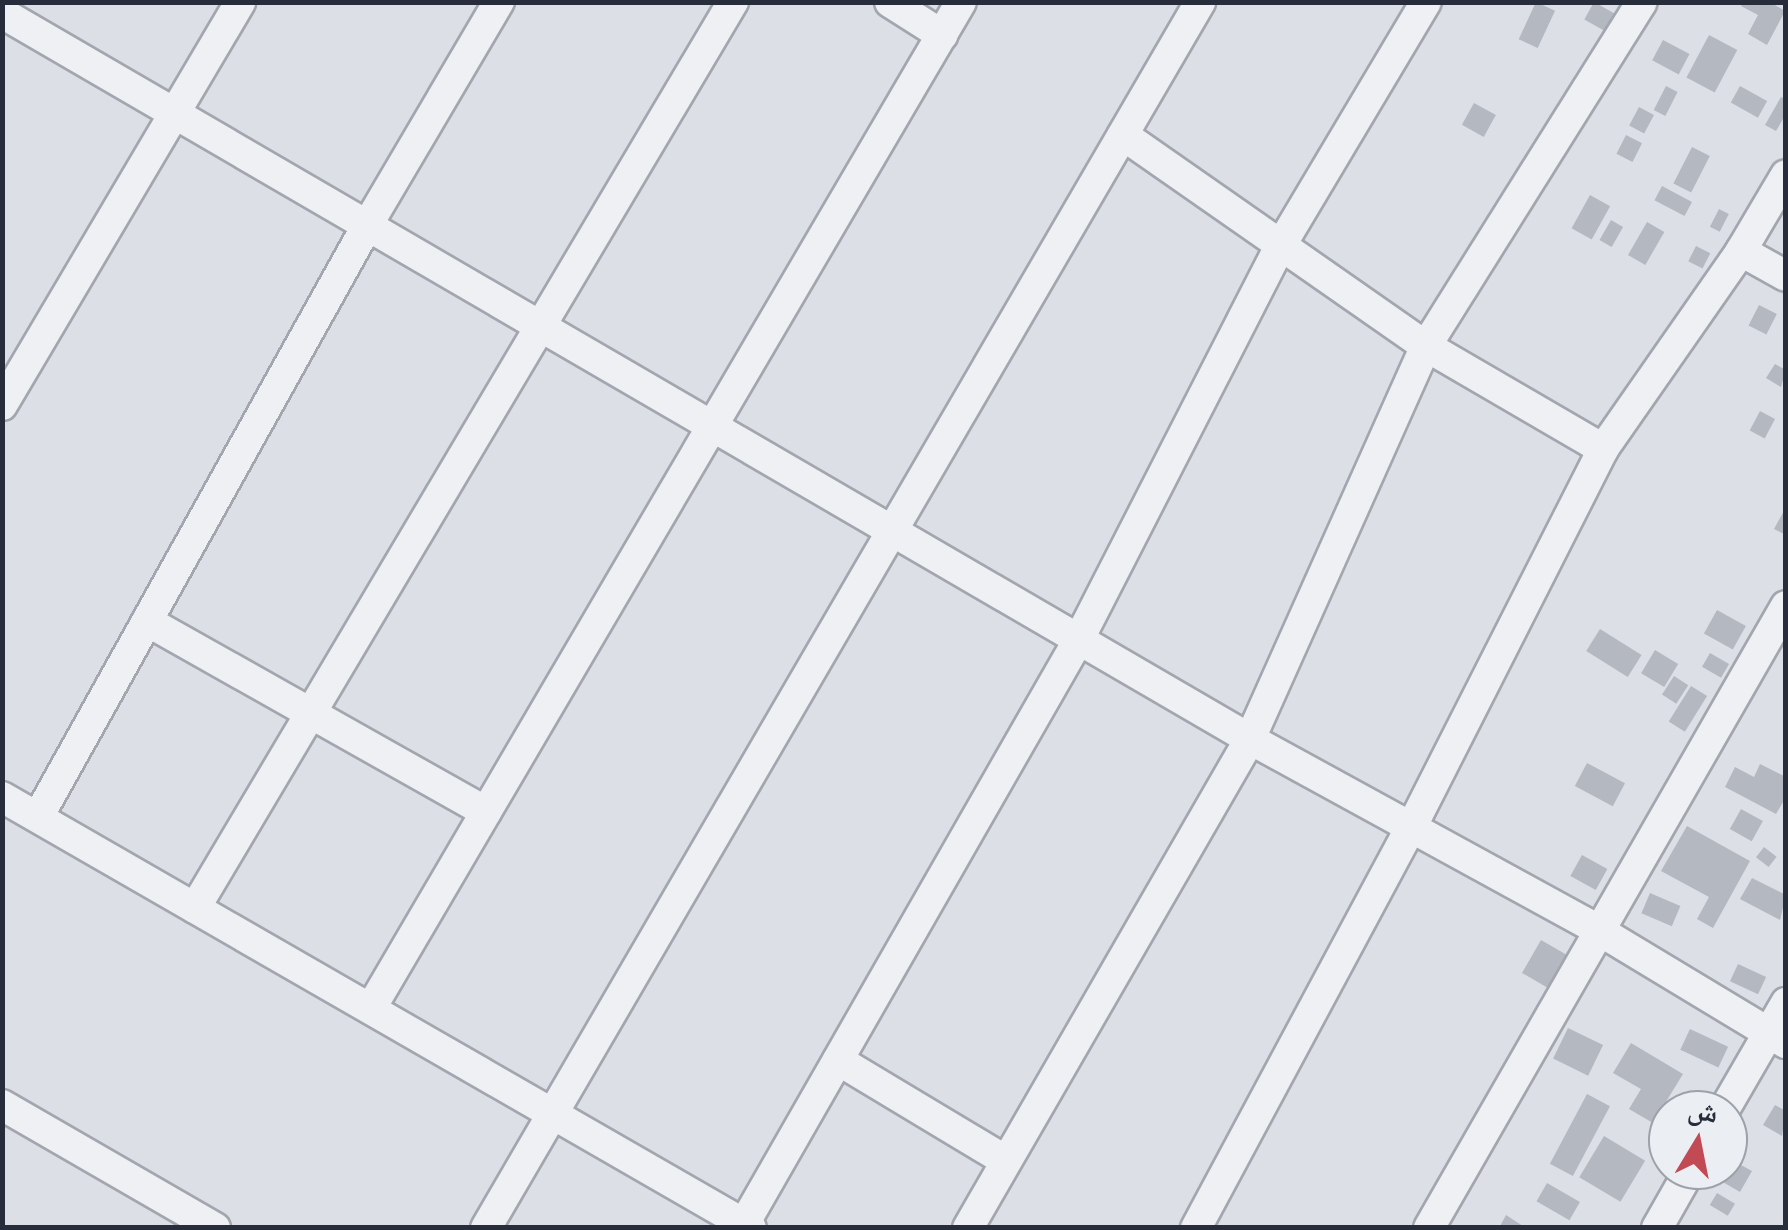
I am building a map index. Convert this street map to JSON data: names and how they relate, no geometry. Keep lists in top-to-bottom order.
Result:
{
  "north": "top"
}
